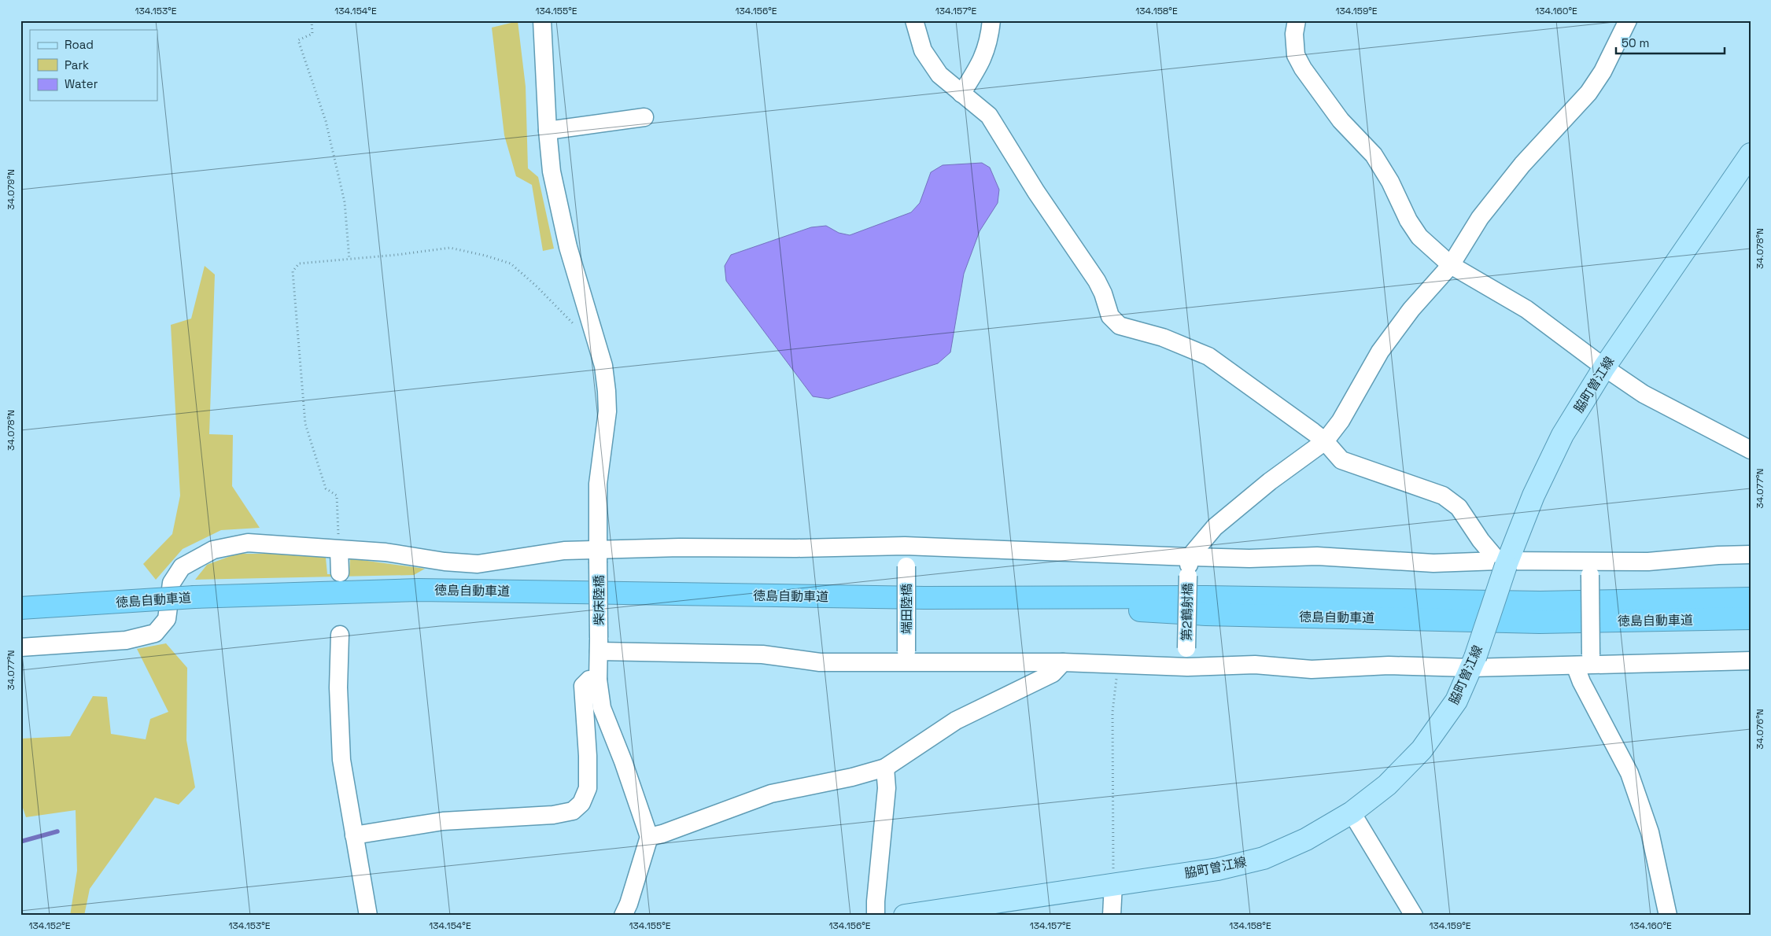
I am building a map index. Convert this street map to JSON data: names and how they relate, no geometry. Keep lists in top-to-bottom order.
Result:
{
  "streets": {
    "highway": ["徳島自動車道"],
    "main road": ["脇町曽江線"],
    "street": ["柴床陸橋", "端田陸橋", "第2鶴射橋"]
  },
  "legend": ["Road", "Park", "Water"],
  "scale_bar": "50 m",
  "coordinates": [
    "134.153°E",
    "134.154°E",
    "134.155°E",
    "134.156°E",
    "134.157°E",
    "134.158°E",
    "134.159°E",
    "134.160°E",
    "34.079°N",
    "34.078°N",
    "34.077°N",
    "34.076°N",
    "134.152°E"
  ]
}
